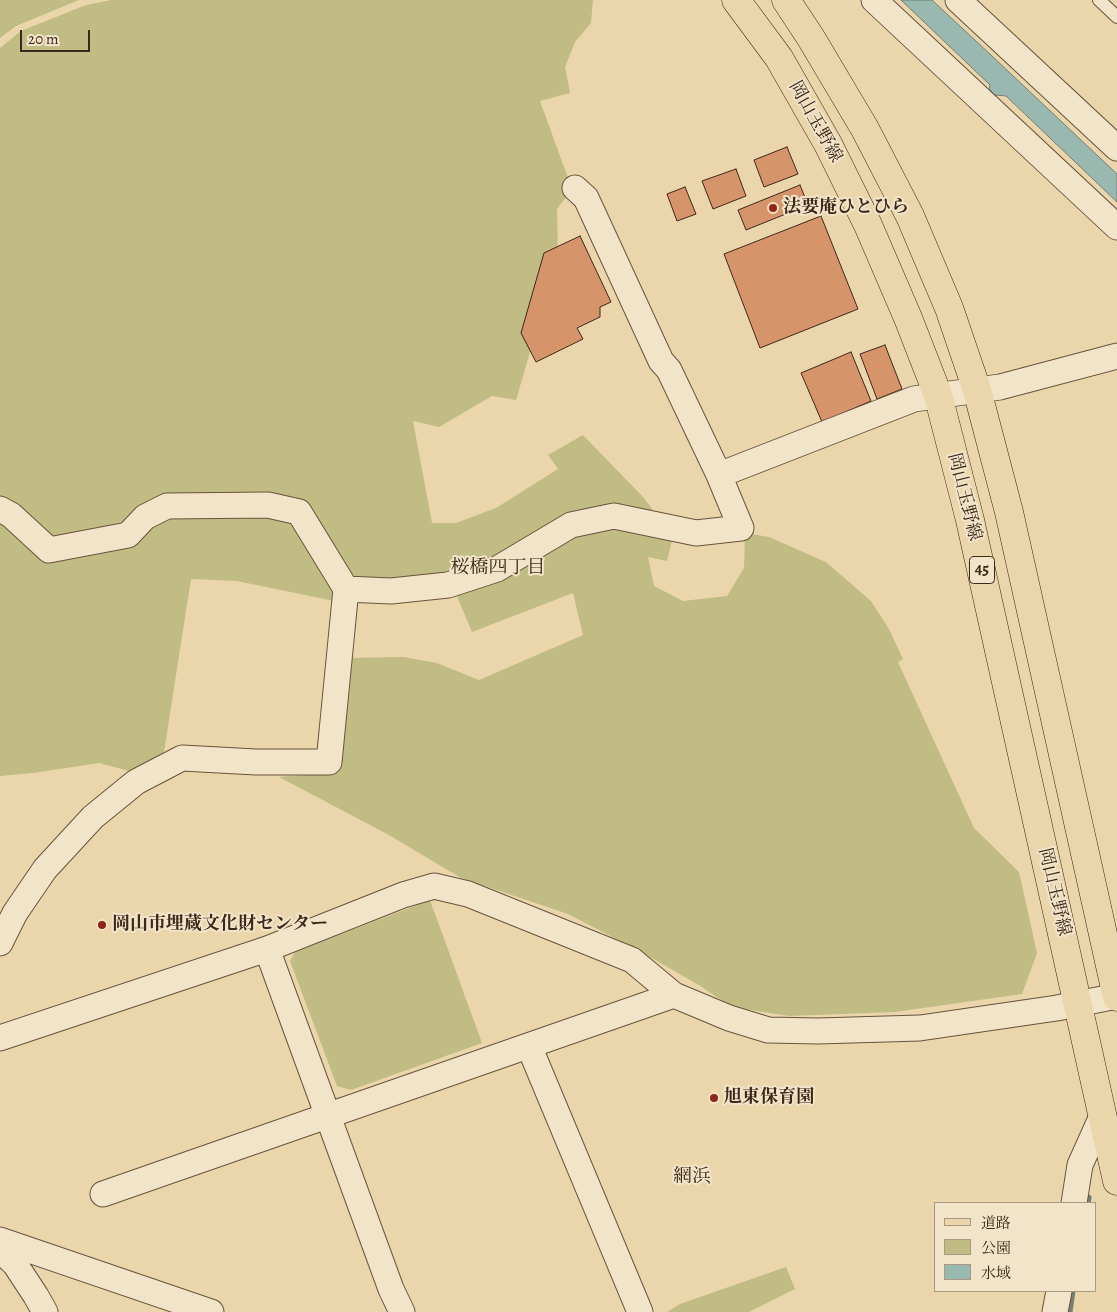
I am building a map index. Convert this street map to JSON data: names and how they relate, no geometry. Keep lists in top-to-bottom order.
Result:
{
  "streets": {
    "main road": ["岡山玉野線", "45"]
  },
  "districts": ["桜橋四丁目", "網浜"],
  "places": ["法要庵ひとひら", "岡山市埋蔵文化財センター", "旭東保育園"],
  "legend": ["道路", "公園", "水域"],
  "scale_bar": "20 m"
}
